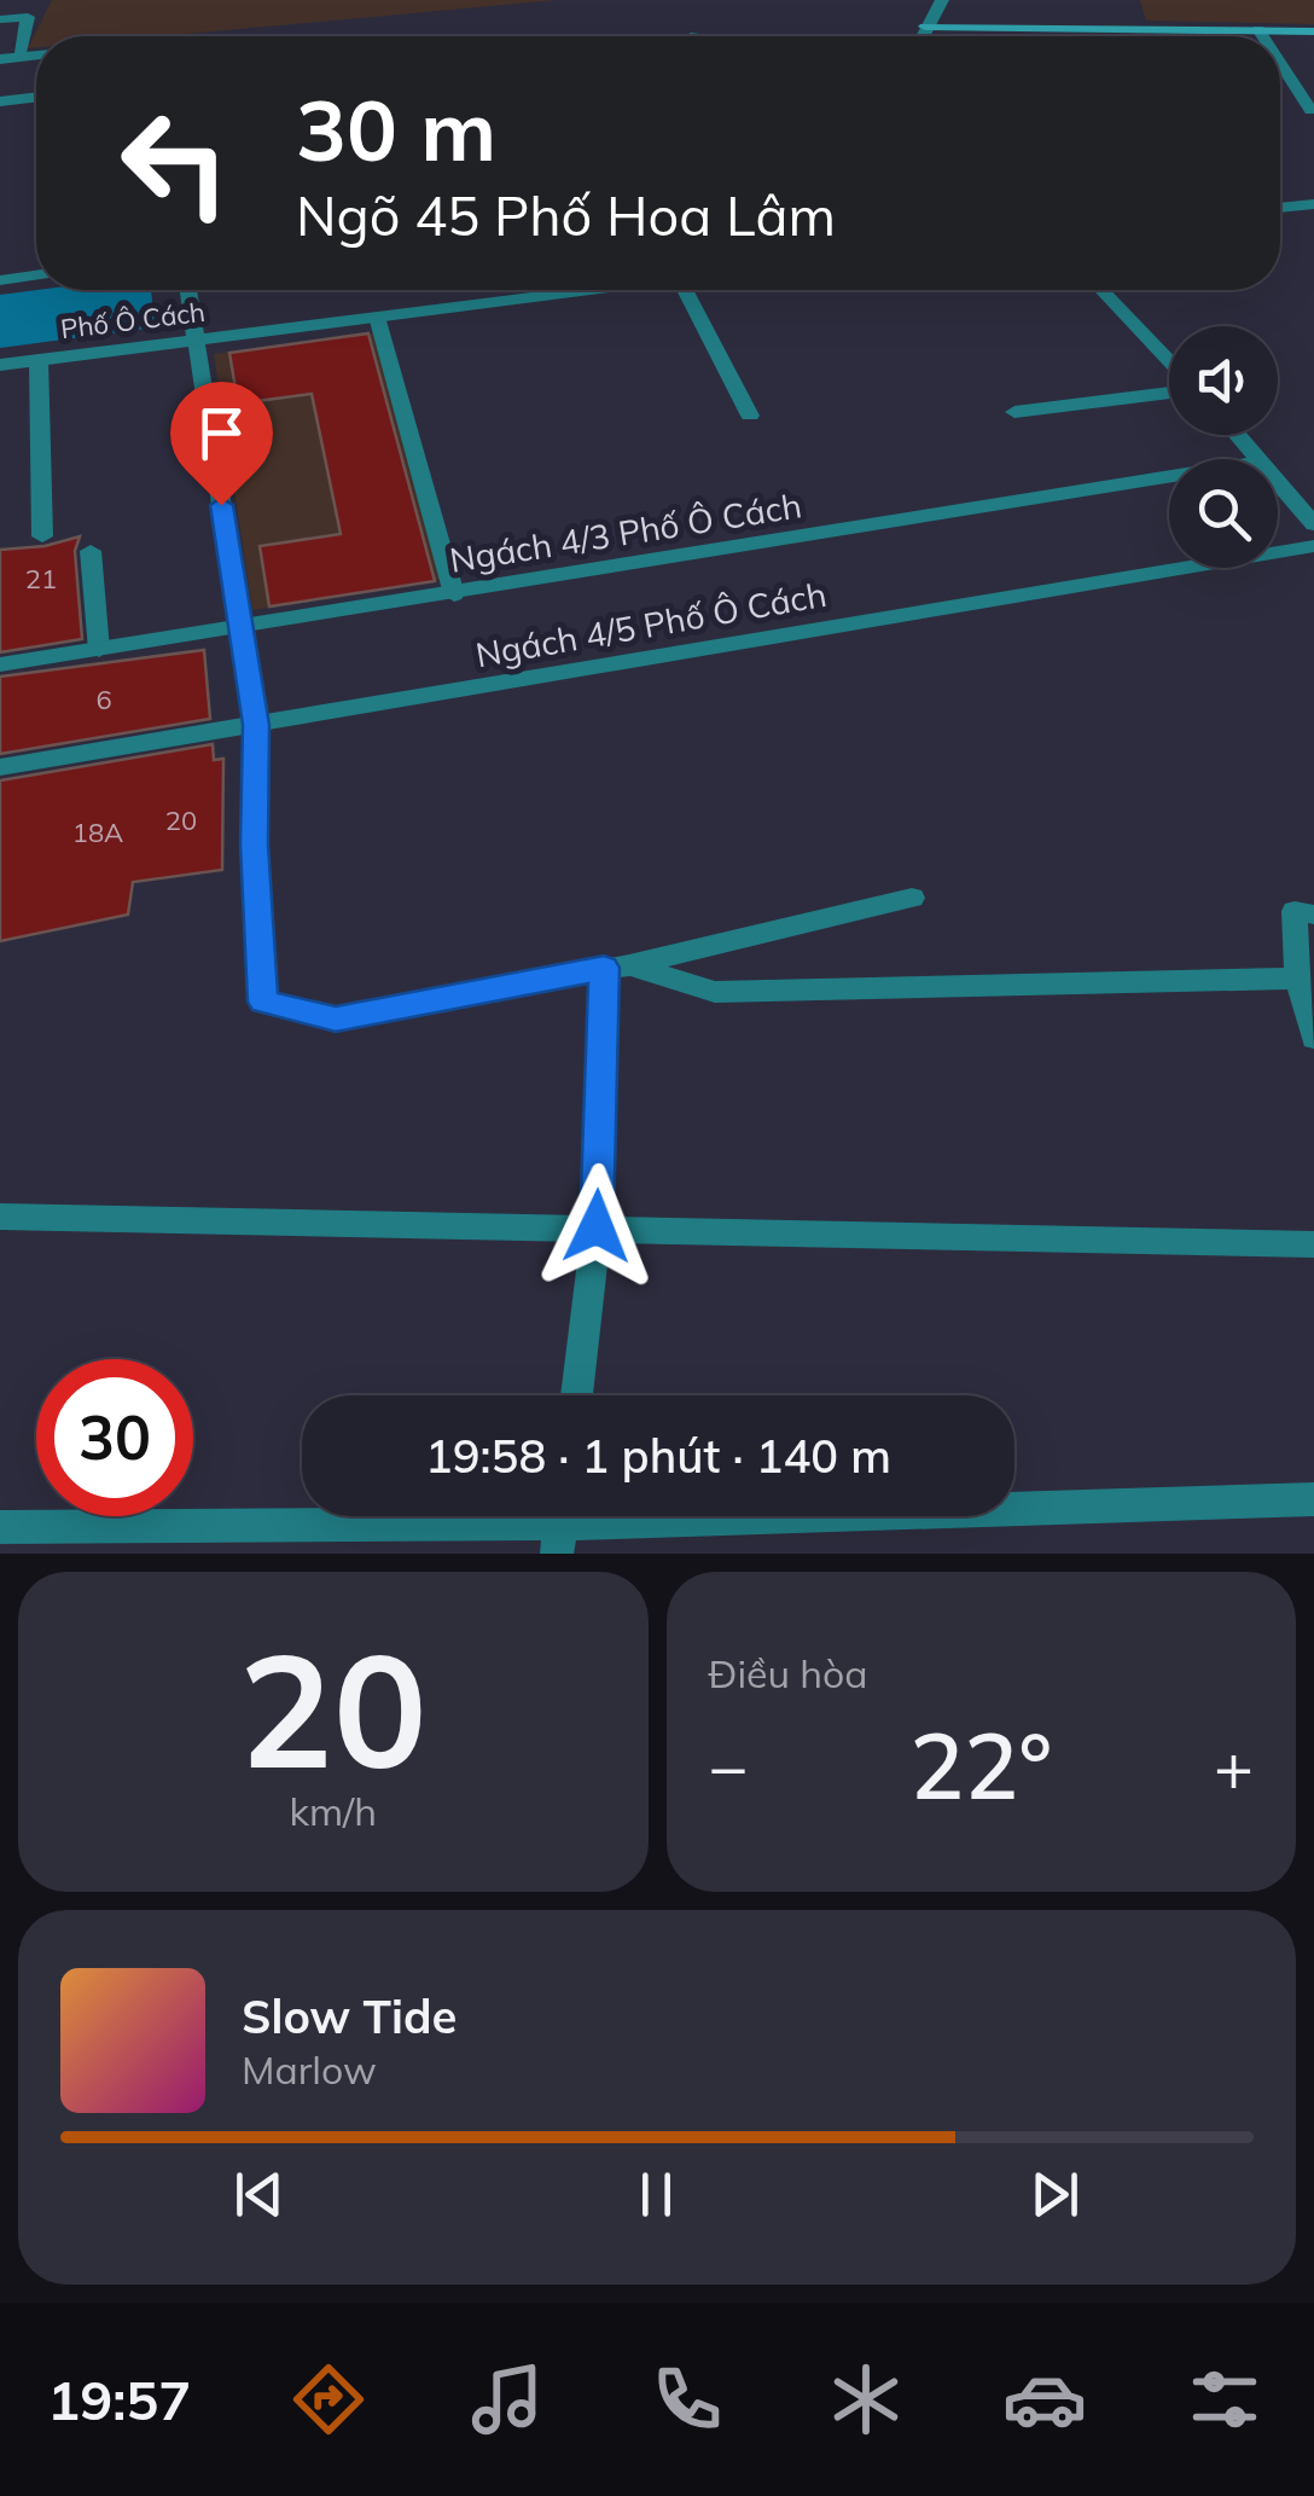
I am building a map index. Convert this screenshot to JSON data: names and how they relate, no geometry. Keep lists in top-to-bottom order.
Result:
{
  "streets": {
    "street": ["Phố Ô Cách", "Ngách 4/3 Phố Ô Cách", "Ngách 4/5 Phố Ô Cách"]
  },
  "house_numbers": [
    "21",
    "6",
    "20",
    "18A"
  ],
  "page": {
    "turn": ["30 m", "Ngõ 45 Phố Hoa Lâm"],
    "limit": "30",
    "trip": "19:58 · 1 phút · 140 m",
    "tile": [
      ["20", "km/h"],
      "Điều hòa"
    ],
    "heat": ["−", "22°", "+"],
    "song": ["Slow Tide", "Marlow"],
    "tabs": "19:57"
  }
}
